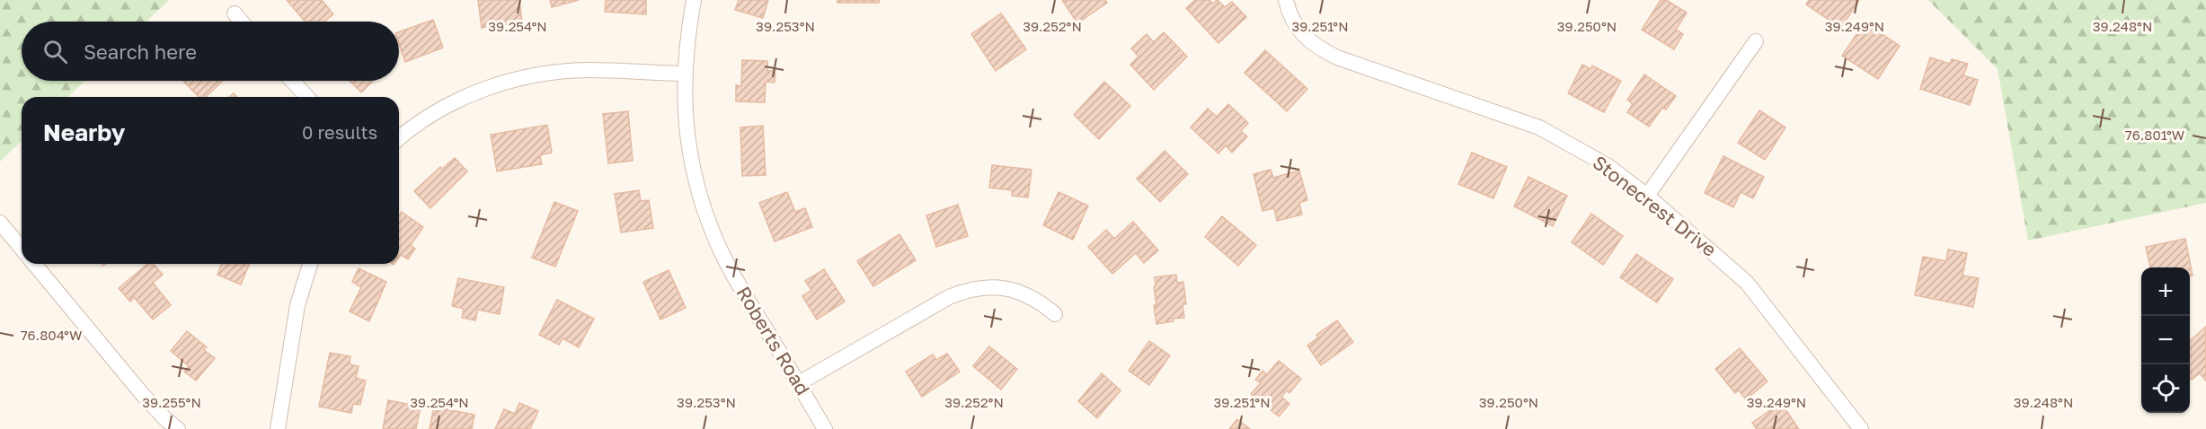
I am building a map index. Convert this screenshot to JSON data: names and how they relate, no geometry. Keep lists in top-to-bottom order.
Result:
{
  "streets": {
    "street": ["Stonecrest Drive", "Roberts Road"]
  },
  "page": {
    "search": "Search here",
    "heading": ["Nearby", "0 results"],
    "map_buttons": ["+", "−"]
  },
  "coordinates": [
    "39.254°N",
    "39.253°N",
    "39.252°N",
    "39.251°N",
    "39.250°N",
    "39.249°N",
    "39.248°N",
    "76.801°W",
    "76.804°W",
    "39.255°N"
  ]
}
